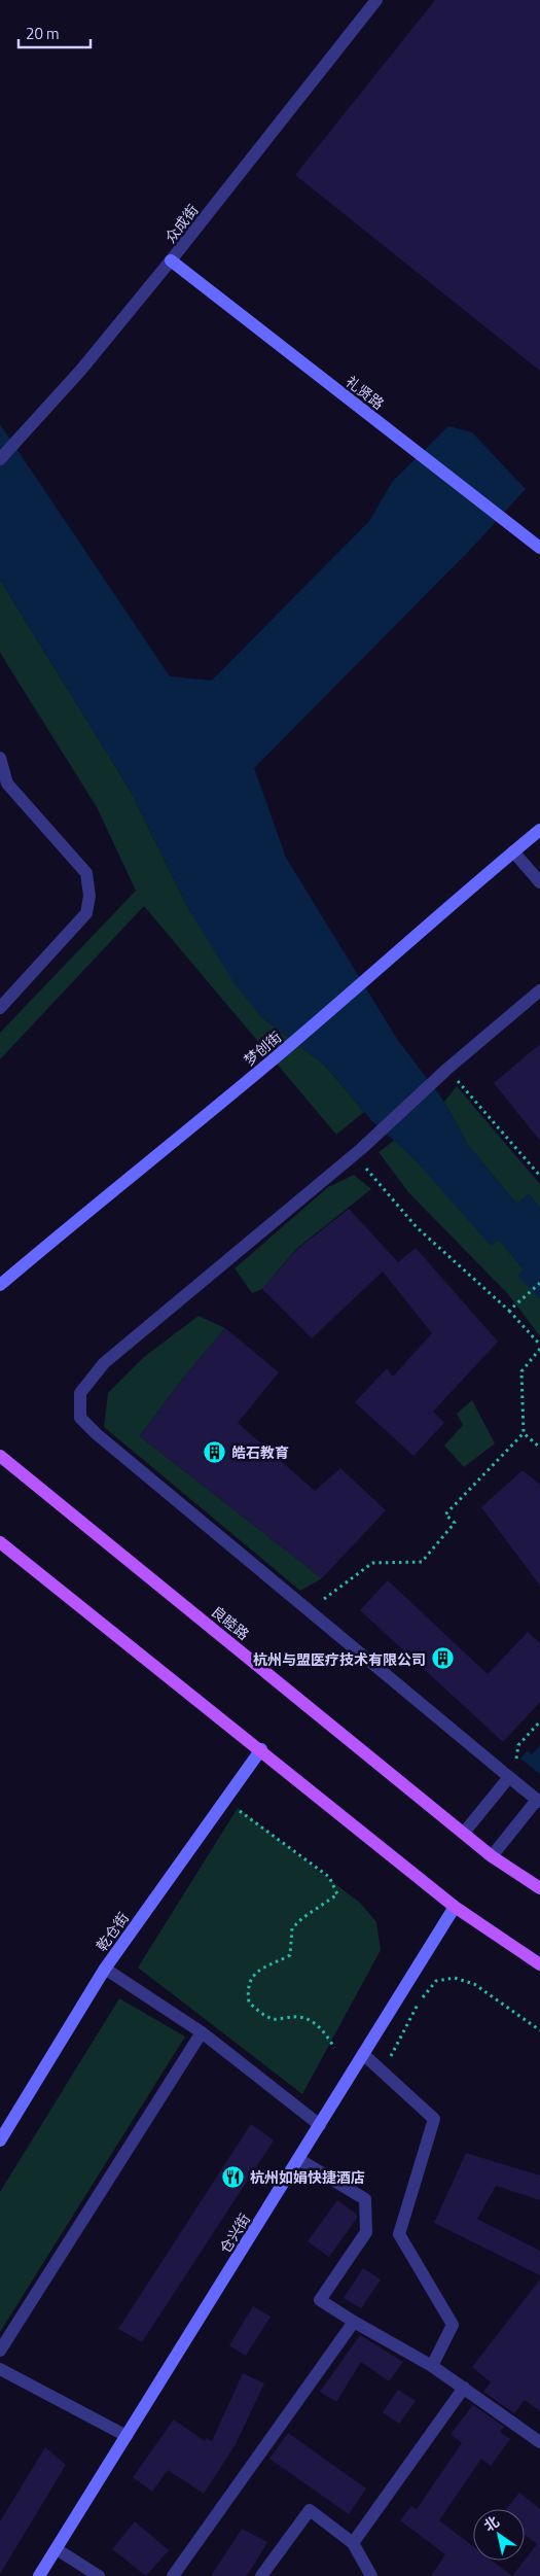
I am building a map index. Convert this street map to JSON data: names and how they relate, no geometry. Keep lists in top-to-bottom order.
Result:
{
  "streets": {
    "main road": ["良睦路"],
    "street": [
      "众成街",
      "礼贤路",
      "梦创街",
      "乾仓街",
      "仓兴街"
    ]
  },
  "crossings": [
    ["众成街", "礼贤路"]
  ],
  "places": {
    "building": ["皓石教育", "杭州与盟医疗技术有限公司"],
    "restaurant": ["杭州如娟快捷酒店"]
  },
  "scale_bar": "20 m",
  "north": "top left"
}
